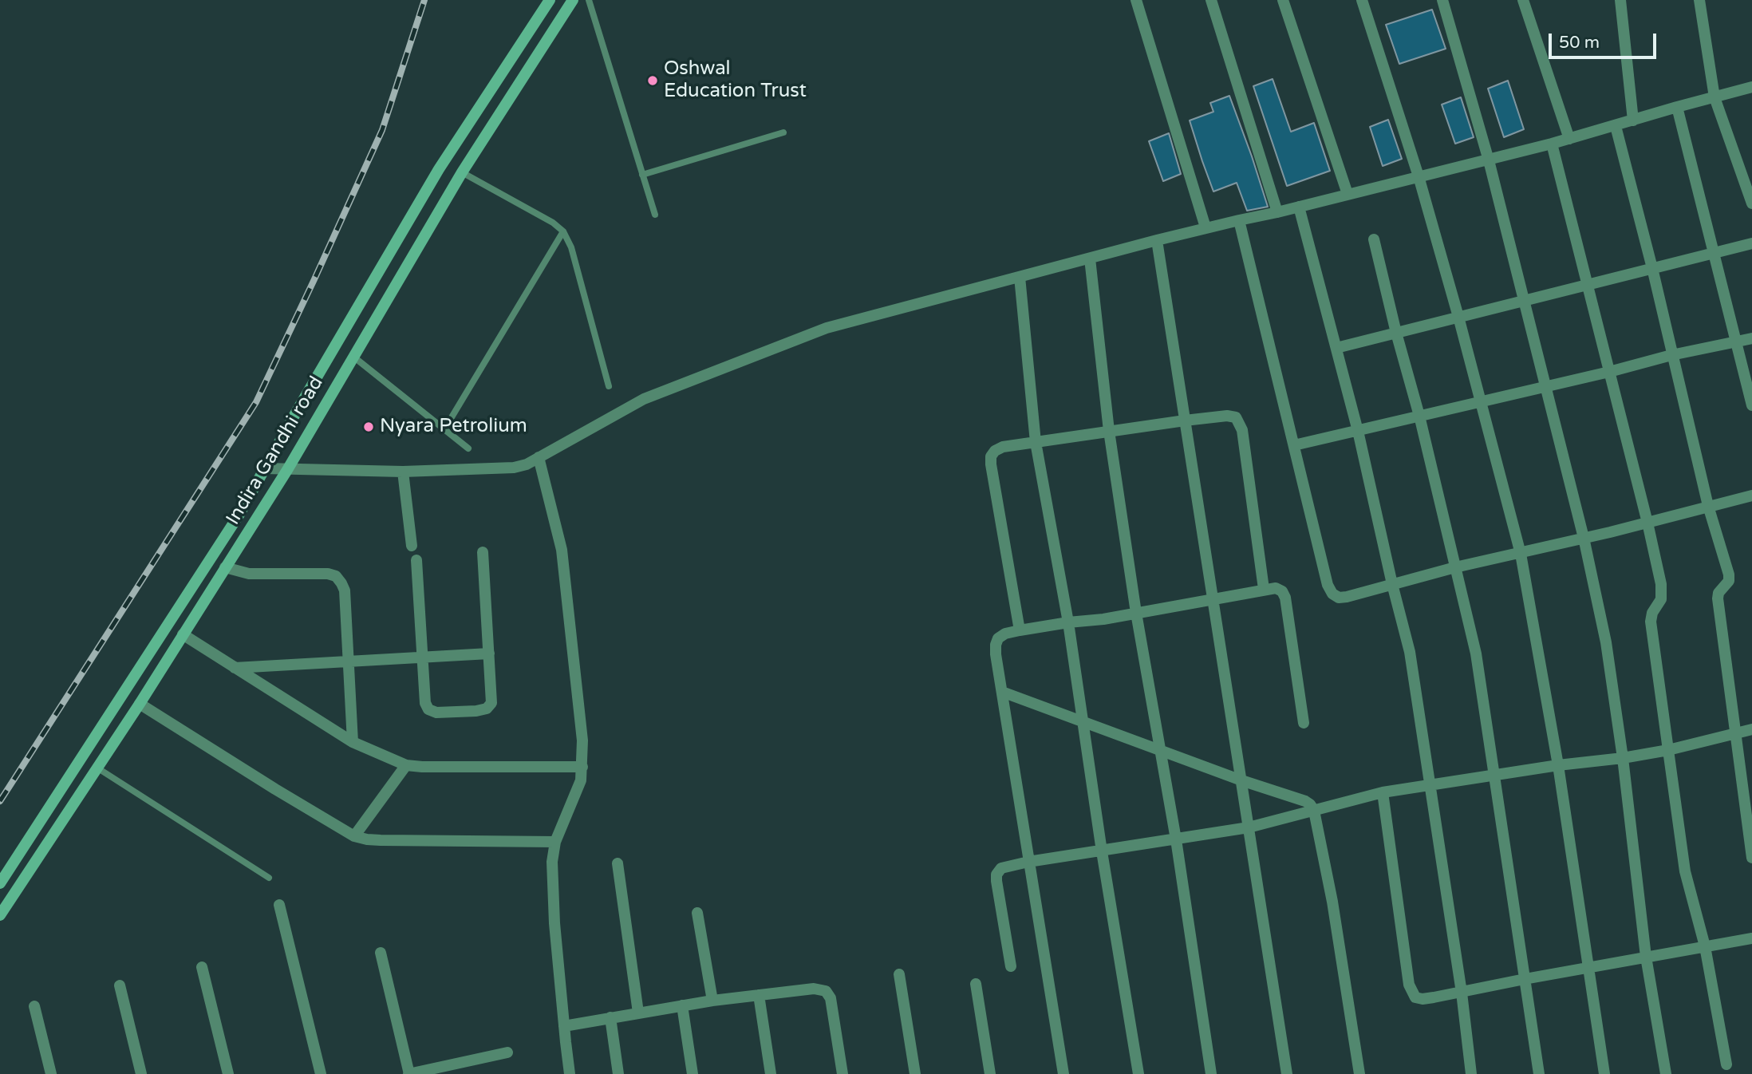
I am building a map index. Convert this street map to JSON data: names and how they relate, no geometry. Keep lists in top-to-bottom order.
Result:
{
  "streets": {
    "main road": ["Indira Gandhi road"]
  },
  "places": ["Oshwal Education Trust", "Nyara Petrolium"],
  "scale_bar": "50 m"
}
